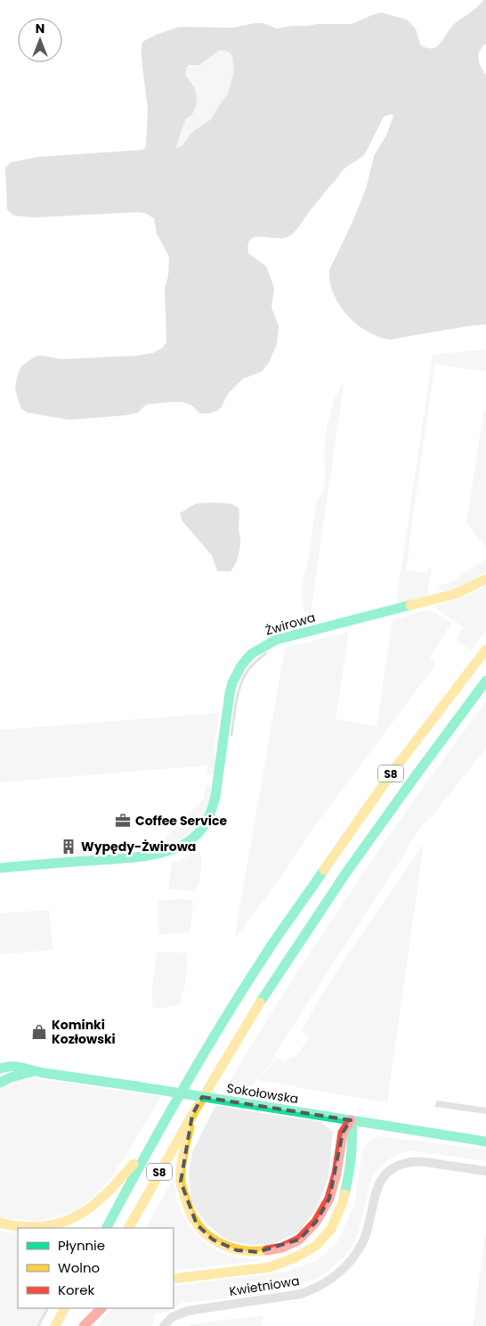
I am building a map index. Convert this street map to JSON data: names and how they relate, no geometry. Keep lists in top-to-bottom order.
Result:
{
  "streets": {
    "main road": ["Żwirowa", "S8", "Sokołowska"],
    "street": ["Kwietniowa"]
  },
  "places": {
    "office": ["Coffee Service"],
    "building": ["Wypędy-Żwirowa"],
    "shop": ["Kominki Kozłowski"]
  },
  "legend": ["Płynnie", "Wolno", "Korek"],
  "north": "top"
}
